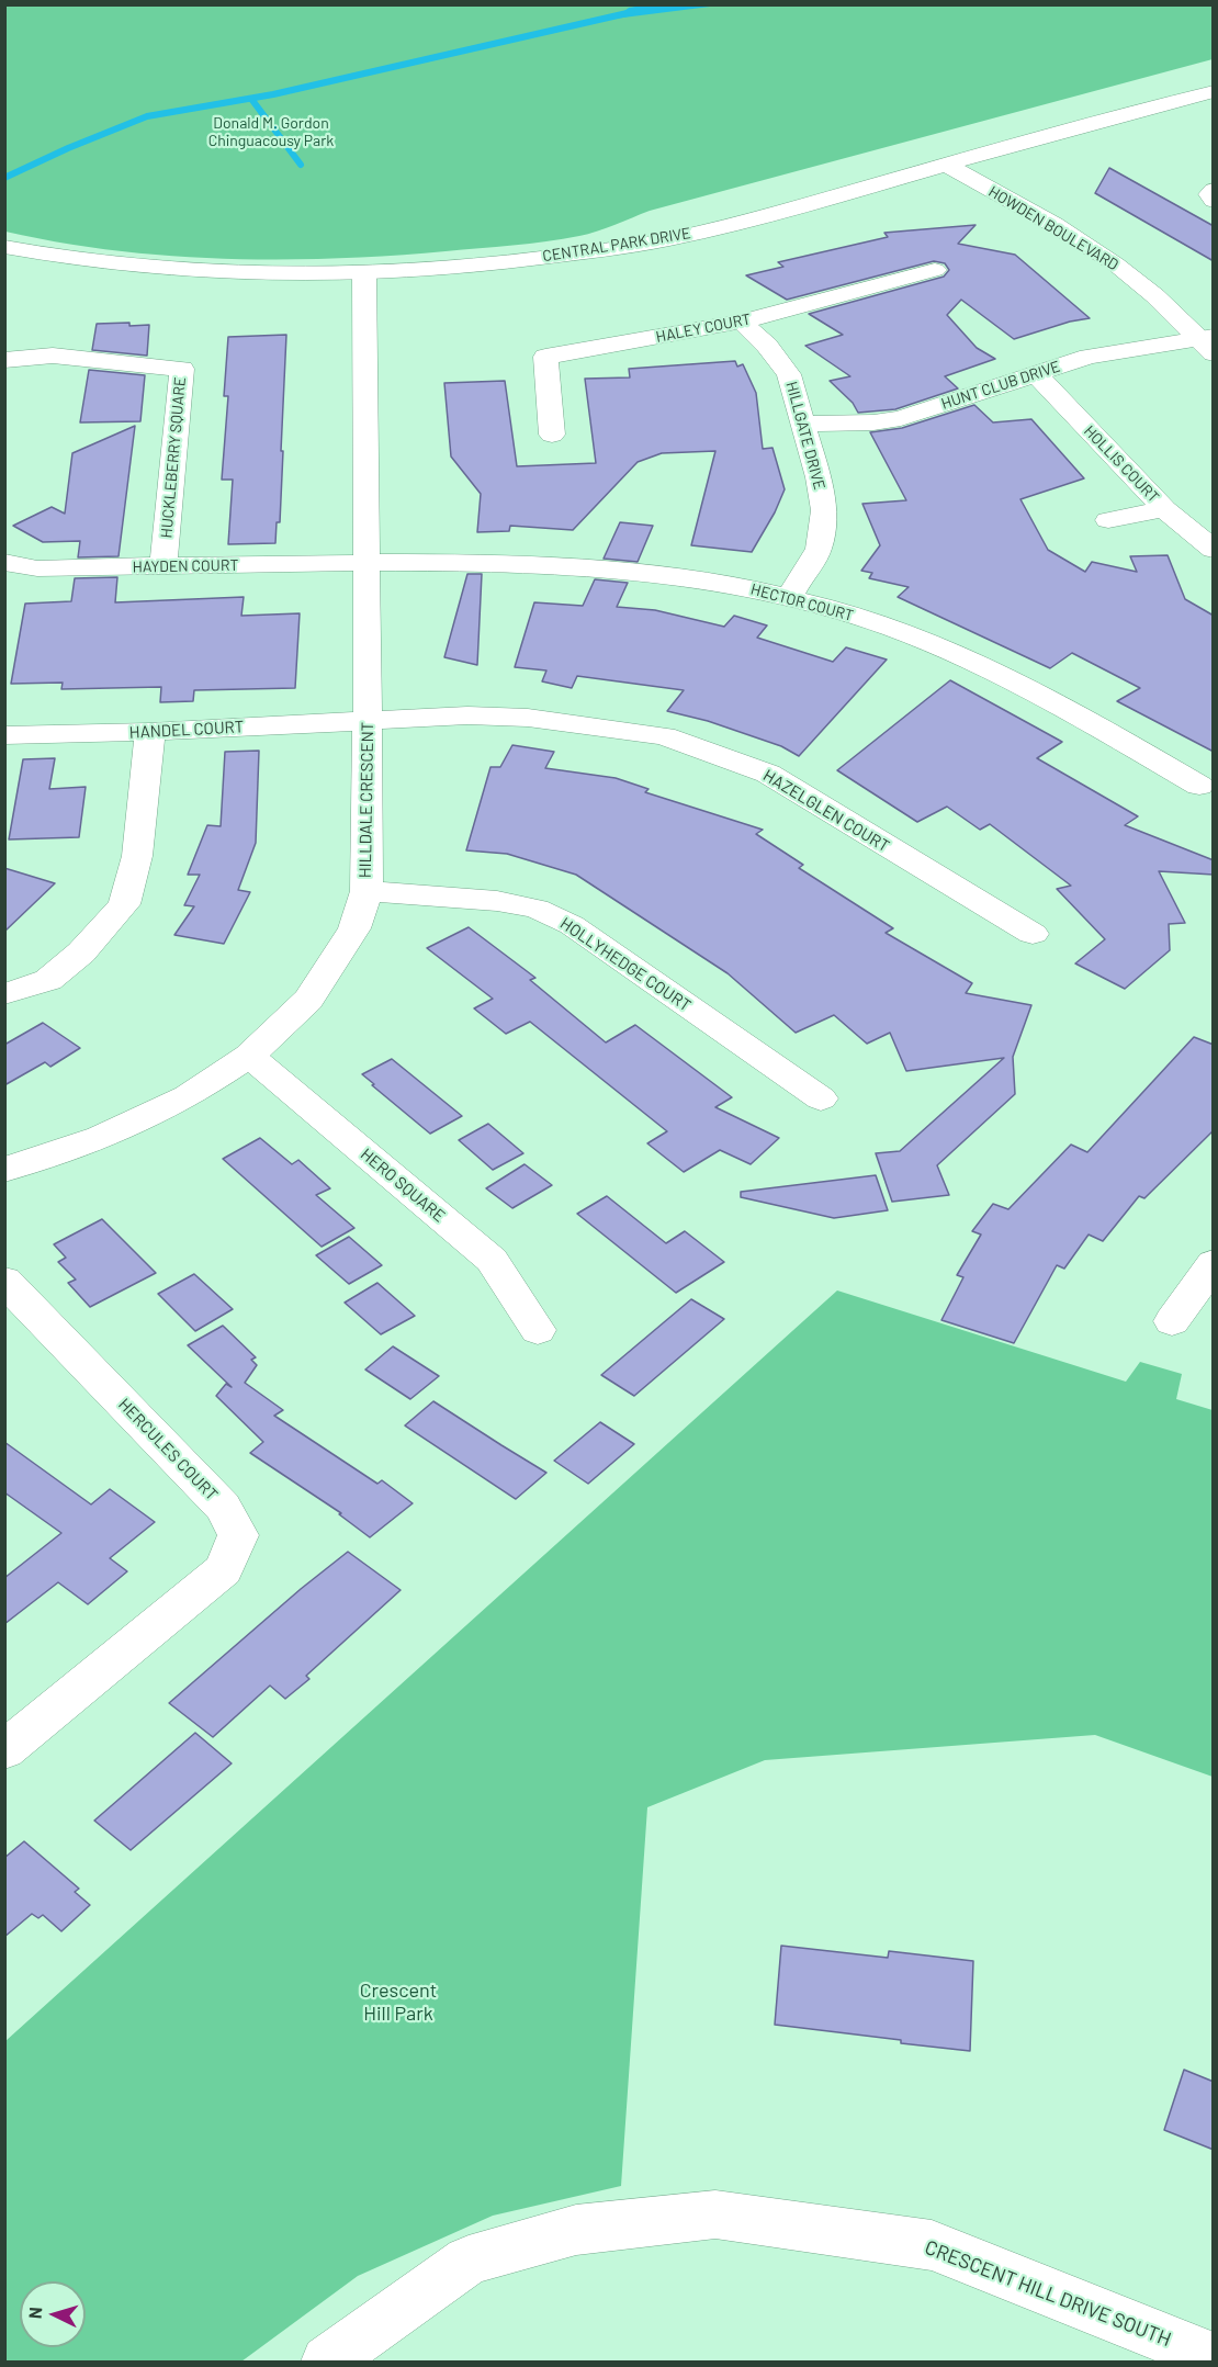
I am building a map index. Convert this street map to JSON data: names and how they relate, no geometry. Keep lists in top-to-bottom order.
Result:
{
  "streets": {
    "street": [
      "HOWDEN BOULEVARD",
      "CENTRAL PARK DRIVE",
      "HALEY COURT",
      "HUNT CLUB DRIVE",
      "HILLGATE DRIVE",
      "HUCKLEBERRY SQUARE",
      "HOLLIS COURT",
      "HAYDEN COURT",
      "HECTOR COURT",
      "HANDEL COURT",
      "HILLDALE CRESCENT",
      "HAZELGLEN COURT",
      "HOLLYHEDGE COURT",
      "HERO SQUARE",
      "HERCULES COURT",
      "CRESCENT HILL DRIVE SOUTH"
    ]
  },
  "crossings": [
    ["HOWDEN BOULEVARD", "CENTRAL PARK DRIVE"],
    ["HOWDEN BOULEVARD", "HUNT CLUB DRIVE"],
    ["CENTRAL PARK DRIVE", "HILLDALE CRESCENT"],
    ["HALEY COURT", "HILLGATE DRIVE"],
    ["HUNT CLUB DRIVE", "HILLGATE DRIVE"],
    ["HUNT CLUB DRIVE", "HOLLIS COURT"],
    ["HILLGATE DRIVE", "HECTOR COURT"],
    ["HUCKLEBERRY SQUARE", "HAYDEN COURT"],
    ["HAYDEN COURT", "HECTOR COURT"],
    ["HAYDEN COURT", "HILLDALE CRESCENT"],
    ["HECTOR COURT", "HILLDALE CRESCENT"],
    ["HANDEL COURT", "HILLDALE CRESCENT"],
    ["HANDEL COURT", "HAZELGLEN COURT"],
    ["HILLDALE CRESCENT", "HAZELGLEN COURT"],
    ["HILLDALE CRESCENT", "HOLLYHEDGE COURT"],
    ["HILLDALE CRESCENT", "HERO SQUARE"]
  ],
  "parks": ["Donald M. Gordon Chinguacousy Park", "Crescent Hill Park"],
  "north": "left"
}
